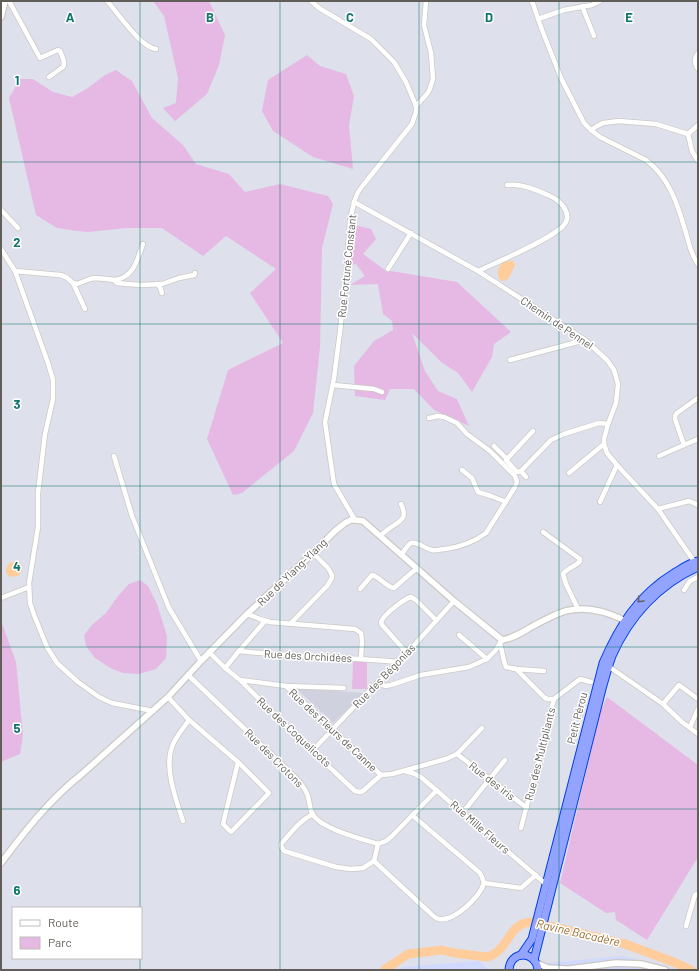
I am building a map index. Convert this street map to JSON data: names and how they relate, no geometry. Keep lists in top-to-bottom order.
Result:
{
  "streets": {
    "highway": ["Petit Pérou"],
    "street": [
      "Rue Fortuné Constant",
      "Chemin de Pennel",
      "Rue de Ylang-Ylang",
      "Rue des Orchidées",
      "Rue des Bégonias",
      "Rue des Fleurs de Canne",
      "Rue des Coquelicots",
      "Rue des Multipliants",
      "Rue des Crotons",
      "Rue des iris",
      "Rue Mille Fleurs"
    ]
  },
  "crossings": [
    ["Rue Fortuné Constant", "Chemin de Pennel"],
    ["Rue Fortuné Constant", "Rue de Ylang-Ylang"],
    ["Rue de Ylang-Ylang", "Rue des Coquelicots"],
    ["Rue de Ylang-Ylang", "Rue des Crotons"],
    ["Rue des Orchidées", "Rue des Bégonias"],
    ["Rue des Bégonias", "Rue des Fleurs de Canne"],
    ["Rue des Bégonias", "Rue des Coquelicots"],
    ["Petit Pérou", "Rue Mille Fleurs"],
    ["Rue des Fleurs de Canne", "Rue des Coquelicots"],
    ["Rue des Multipliants", "Rue des iris"]
  ],
  "water": ["Ravine Bacadère"],
  "legend": ["Route", "Parc"],
  "grid": {
    "columns": [
      "A",
      "B",
      "C",
      "D",
      "E"
    ],
    "rows": [
      "1",
      "2",
      "3",
      "4",
      "5",
      "6"
    ]
  }
}
